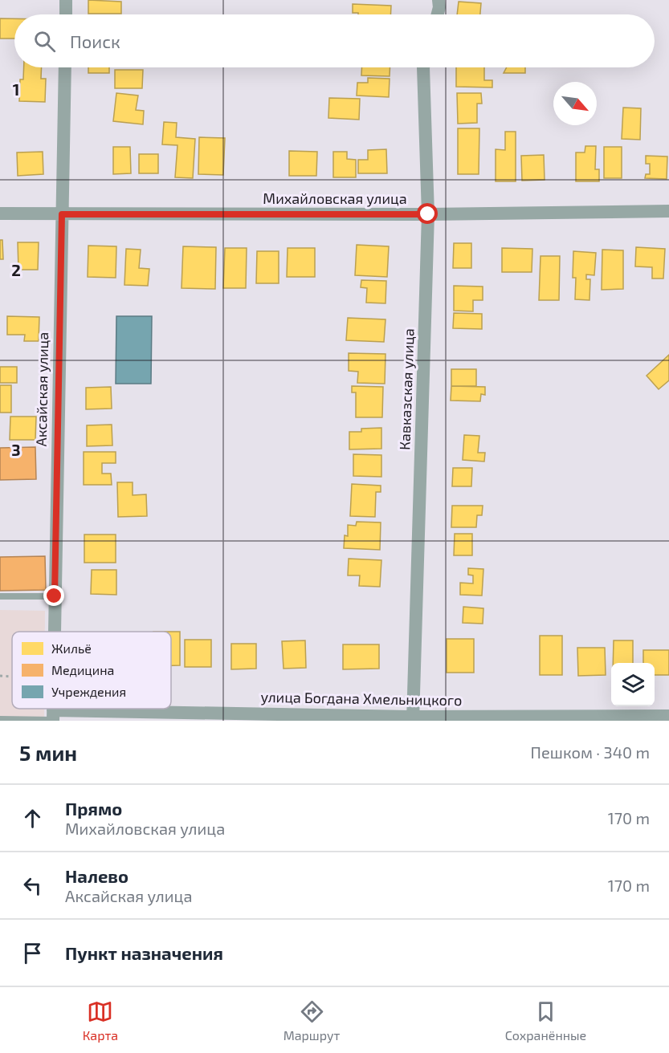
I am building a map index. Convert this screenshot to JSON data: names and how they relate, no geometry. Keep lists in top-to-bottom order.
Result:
{
  "streets": {
    "street": [
      "Михайловская улица",
      "Аксайская улица",
      "Кавказская улица",
      "улица Богдана Хмельницкого"
    ]
  },
  "crossings": [
    ["Михайловская улица", "Аксайская улица"],
    ["Михайловская улица", "Кавказская улица"],
    ["Кавказская улица", "улица Богдана Хмельницкого"]
  ],
  "legend": ["Жильё", "Медицина", "Учреждения"],
  "north": "bottom right",
  "page": {
    "search": "Поиск",
    "heading": ["5 мин", "Пешком · 340 m"],
    "list": [
      ["Прямо", "Михайловская улица", "170 m"],
      ["Налево", "Аксайская улица", "170 m"],
      "Пункт назначения"
    ],
    "nav": ["Карта", "Маршрут", "Сохранённые"]
  },
  "grid": {
    "rows": ["1", "2", "3"]
  }
}
